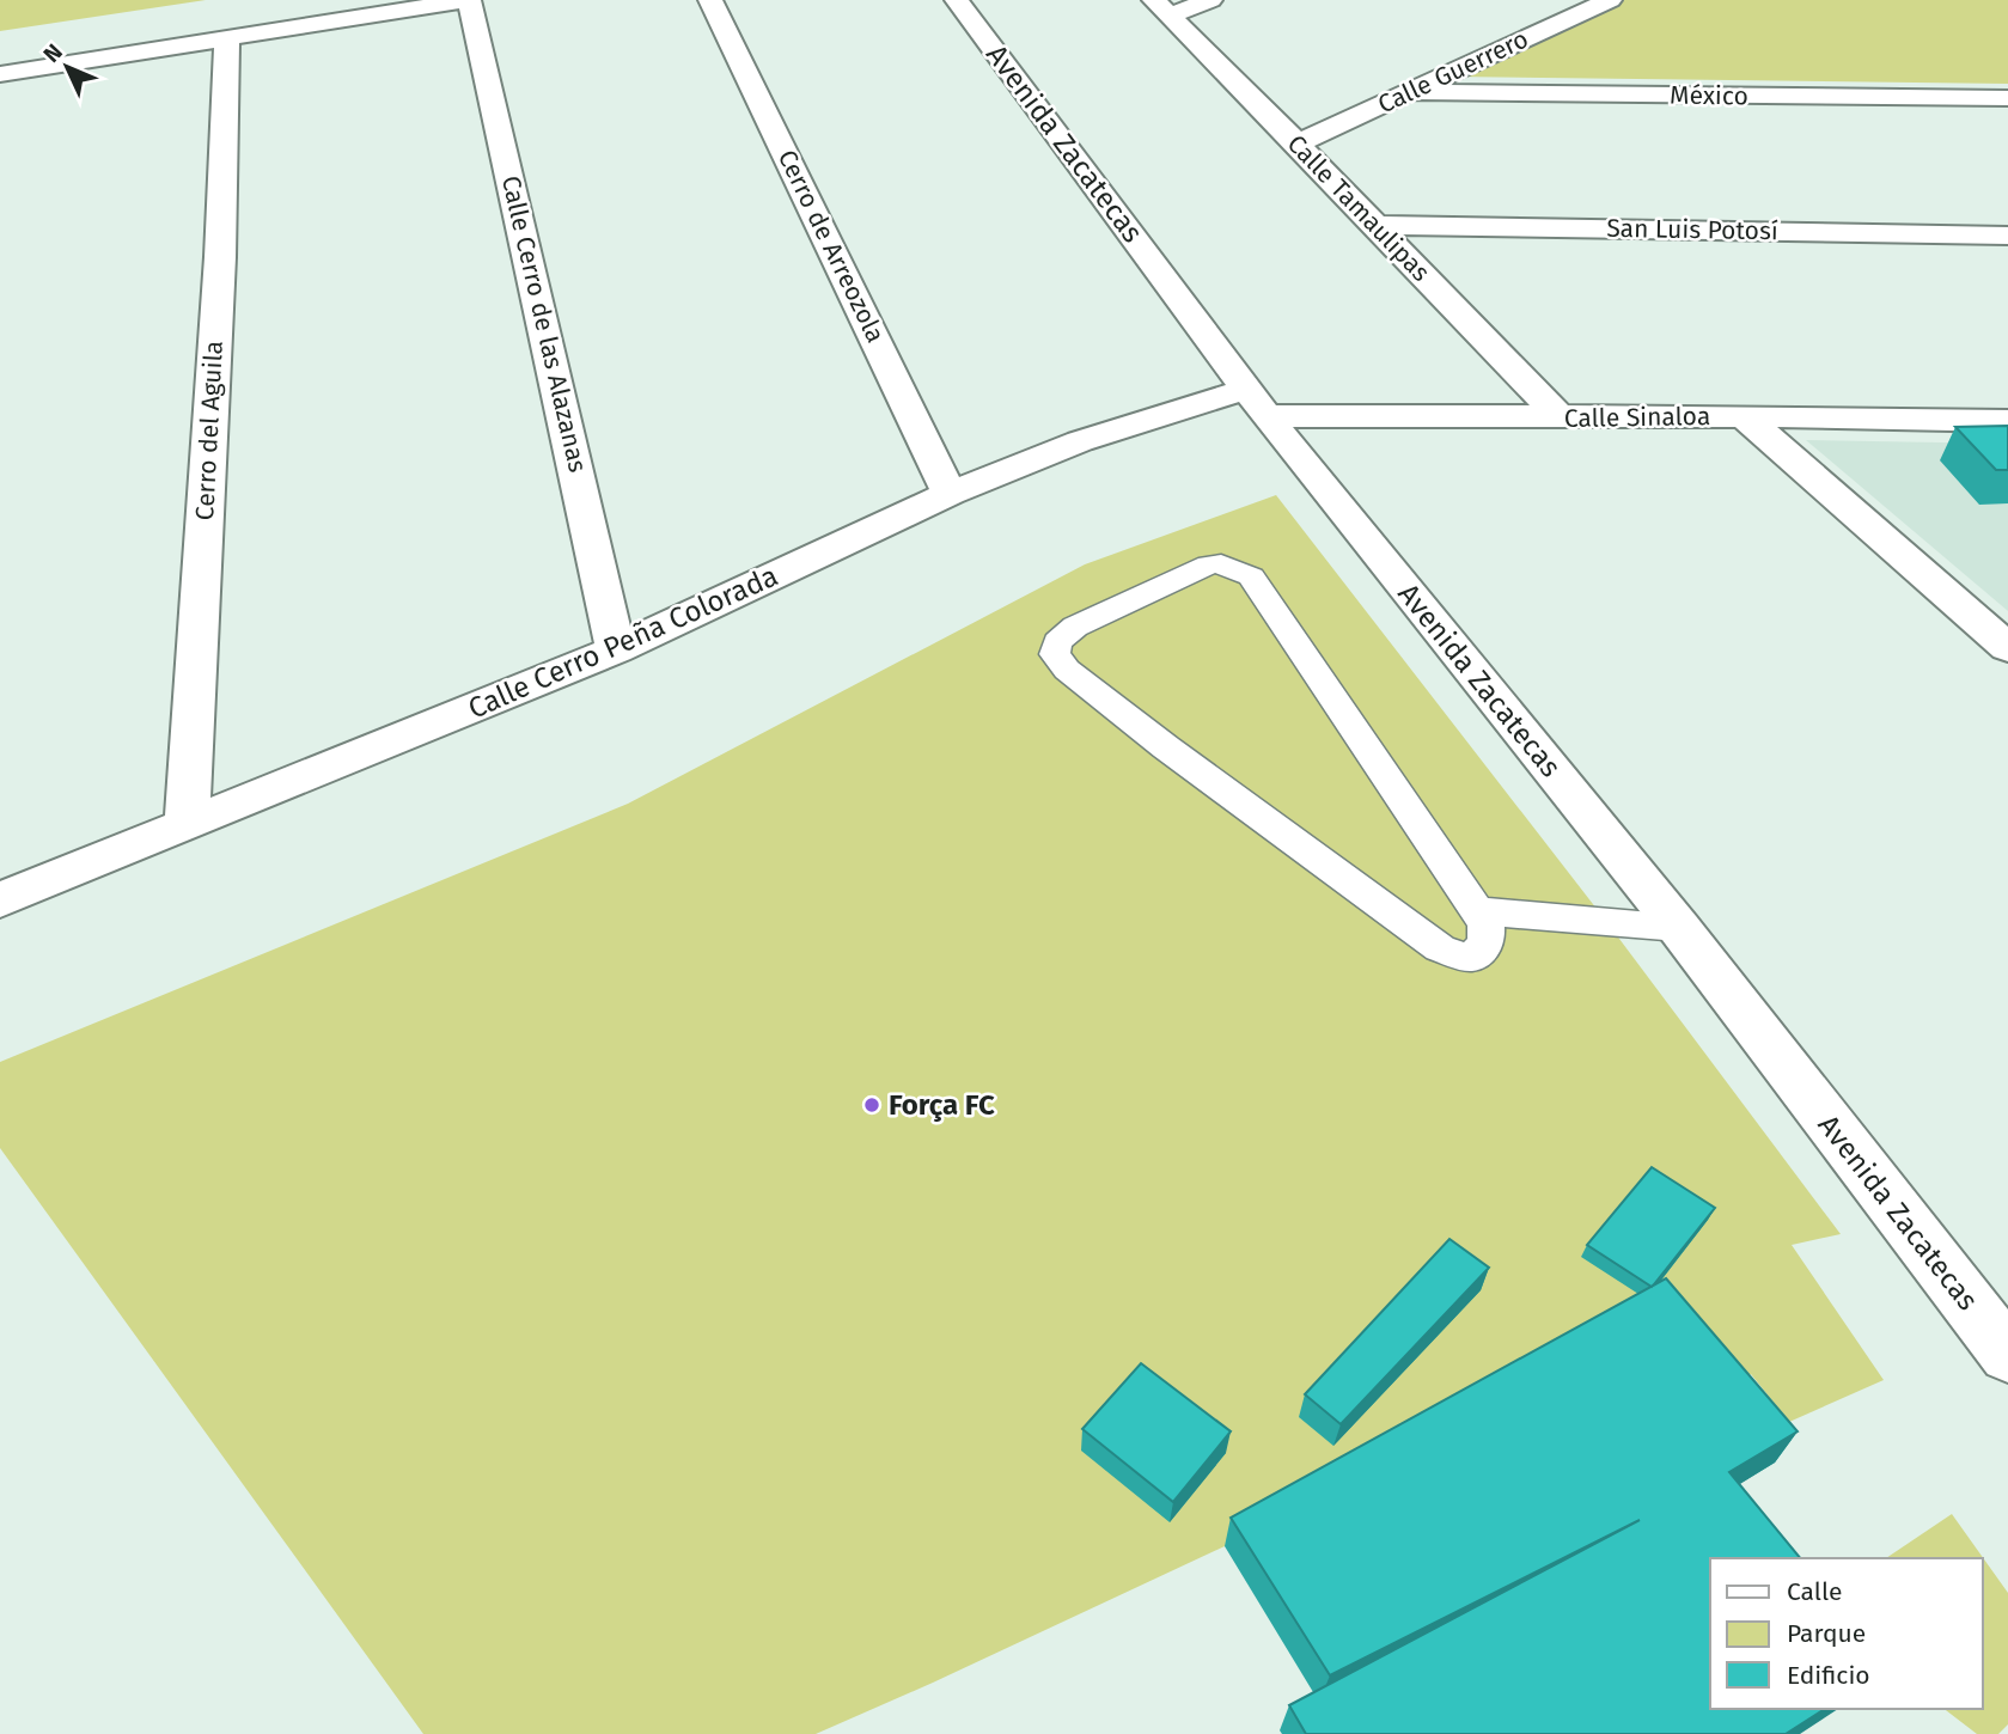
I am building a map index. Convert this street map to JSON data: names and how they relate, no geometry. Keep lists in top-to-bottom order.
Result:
{
  "streets": {
    "street": [
      "Calle Guerrero",
      "México",
      "Avenida Zacatecas",
      "Calle Tamaulipas",
      "San Luis Potosí",
      "Cerro de Arreozola",
      "Calle Cerro de las Alazanas",
      "Calle Sinaloa",
      "Cerro del Aguila",
      "Calle Cerro Peña Colorada"
    ]
  },
  "crossings": [
    ["Calle Guerrero", "México"],
    ["Calle Guerrero", "Calle Tamaulipas"],
    ["Avenida Zacatecas", "Calle Sinaloa"],
    ["Avenida Zacatecas", "Calle Cerro Peña Colorada"],
    ["Calle Tamaulipas", "San Luis Potosí"],
    ["Calle Tamaulipas", "Calle Sinaloa"],
    ["Cerro de Arreozola", "Calle Cerro Peña Colorada"],
    ["Calle Cerro de las Alazanas", "Calle Cerro Peña Colorada"],
    ["Calle Sinaloa", "Calle Cerro Peña Colorada"],
    ["Cerro del Aguila", "Calle Cerro Peña Colorada"]
  ],
  "places": ["Força FC"],
  "legend": ["Calle", "Parque", "Edificio"],
  "north": "top left"
}
